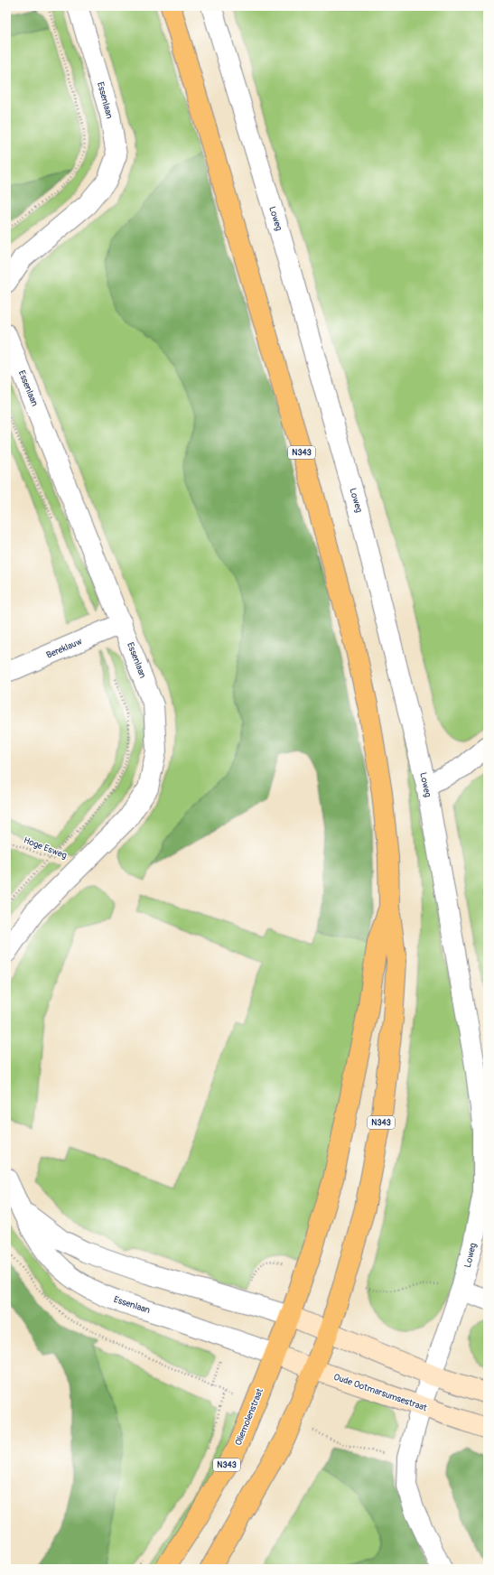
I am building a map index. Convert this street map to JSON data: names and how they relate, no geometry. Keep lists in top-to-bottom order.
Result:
{
  "streets": {
    "main road": ["N343", "Oude Ootmarsumsestraat", "Oliemolenstraat"],
    "street": ["Essenlaan", "Loweg", "Bereklauw"],
    "path": ["Hoge Esweg"]
  },
  "crossings": [
    ["Essenlaan", "N343"],
    ["Essenlaan", "Bereklauw"],
    ["Essenlaan", "Hoge Esweg"],
    ["Essenlaan", "Oude Ootmarsumsestraat"],
    ["Essenlaan", "Oliemolenstraat"],
    ["Loweg", "Oude Ootmarsumsestraat"],
    ["N343", "Oude Ootmarsumsestraat"],
    ["N343", "Oliemolenstraat"],
    ["Oude Ootmarsumsestraat", "Oliemolenstraat"]
  ]
}
